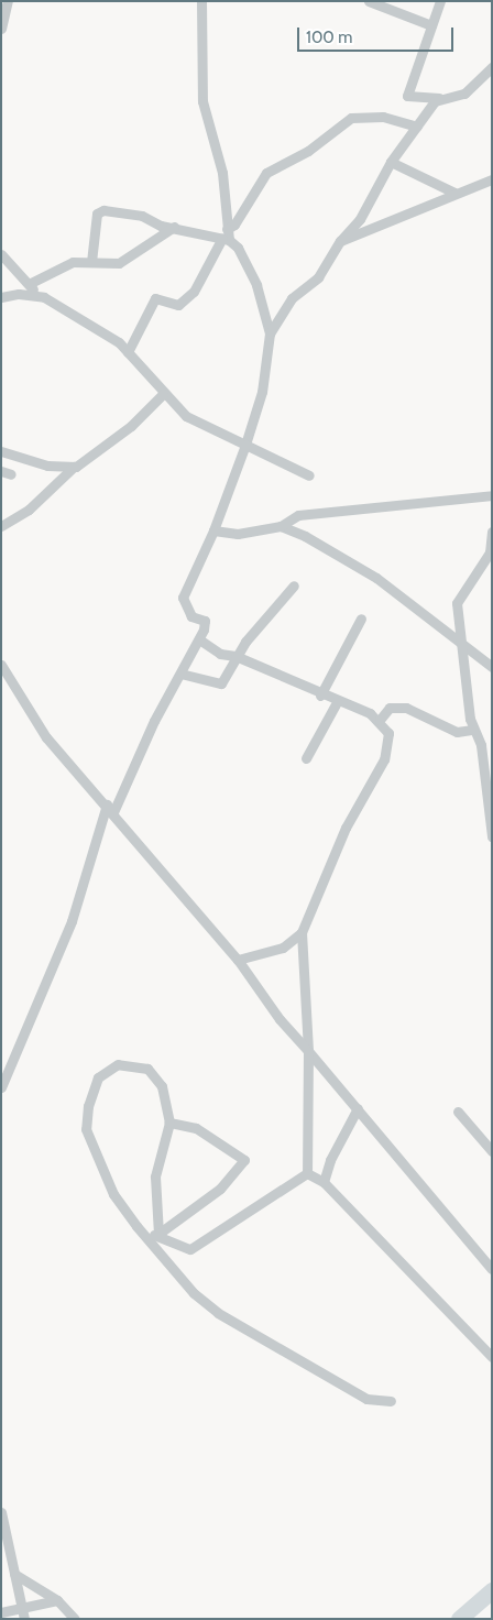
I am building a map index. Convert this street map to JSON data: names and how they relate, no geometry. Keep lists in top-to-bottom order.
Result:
{
  "scale_bar": "100 m"
}
